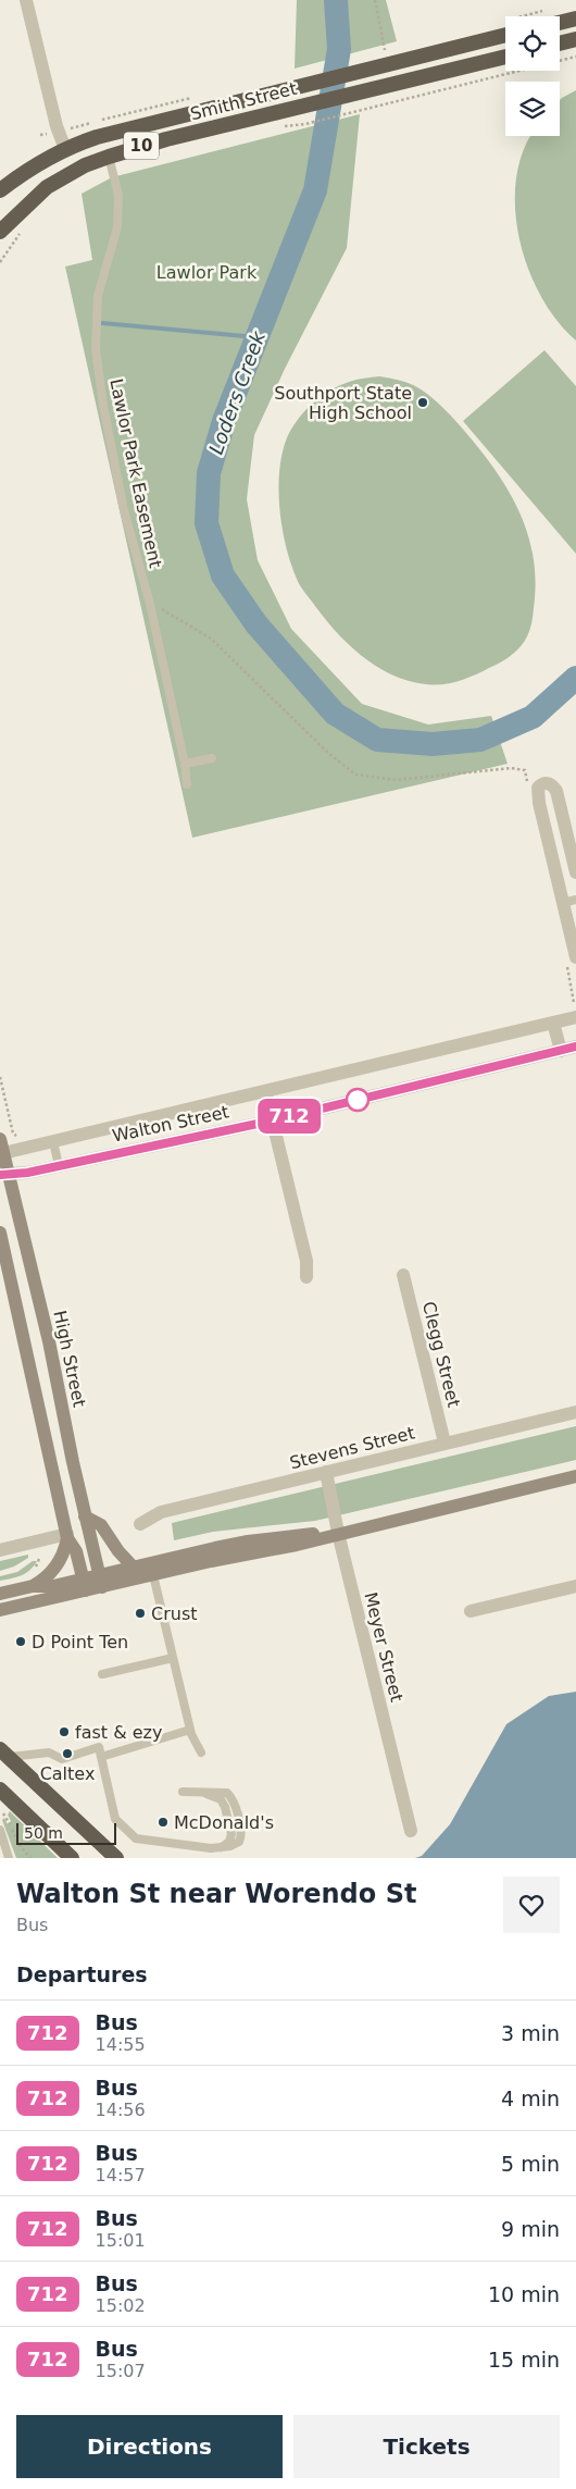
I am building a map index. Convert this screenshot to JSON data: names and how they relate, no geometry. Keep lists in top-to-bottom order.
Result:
{
  "streets": {
    "highway": ["Smith Street", "10"],
    "main road": ["High Street"],
    "street": [
      "Walton Street",
      "Clegg Street",
      "Stevens Street",
      "Meyer Street"
    ],
    "lane": ["Lawlor Park Easement"]
  },
  "crossings": [
    ["Smith Street", "Lawlor Park Easement"],
    ["Walton Street", "High Street"],
    ["Clegg Street", "Stevens Street"],
    ["Stevens Street", "Meyer Street"]
  ],
  "water": ["Loders Creek"],
  "parks": ["Lawlor Park"],
  "places": [
    "Southport State High School",
    "Crust",
    "D Point Ten",
    "fast & ezy",
    "Caltex",
    "McDonald's"
  ],
  "lines": ["bus line 712"],
  "scale_bar": "50 m",
  "page": {
    "on_map": "712",
    "scale": "50 m",
    "heading": [
      ["Walton St near Worendo St", "Bus"],
      "Departures"
    ],
    "list": [
      {
        "mark": "712",
        "name": "Bus",
        "note": "14:55",
        "value": "3 min"
      },
      {
        "mark": "712",
        "name": "Bus",
        "note": "14:56",
        "value": "4 min"
      },
      {
        "mark": "712",
        "name": "Bus",
        "note": "14:57",
        "value": "5 min"
      },
      {
        "mark": "712",
        "name": "Bus",
        "note": "15:01",
        "value": "9 min"
      },
      {
        "mark": "712",
        "name": "Bus",
        "note": "15:02",
        "value": "10 min"
      },
      {
        "mark": "712",
        "name": "Bus",
        "note": "15:07",
        "value": "15 min"
      }
    ],
    "buttons": ["Directions", "Tickets"]
  }
}
